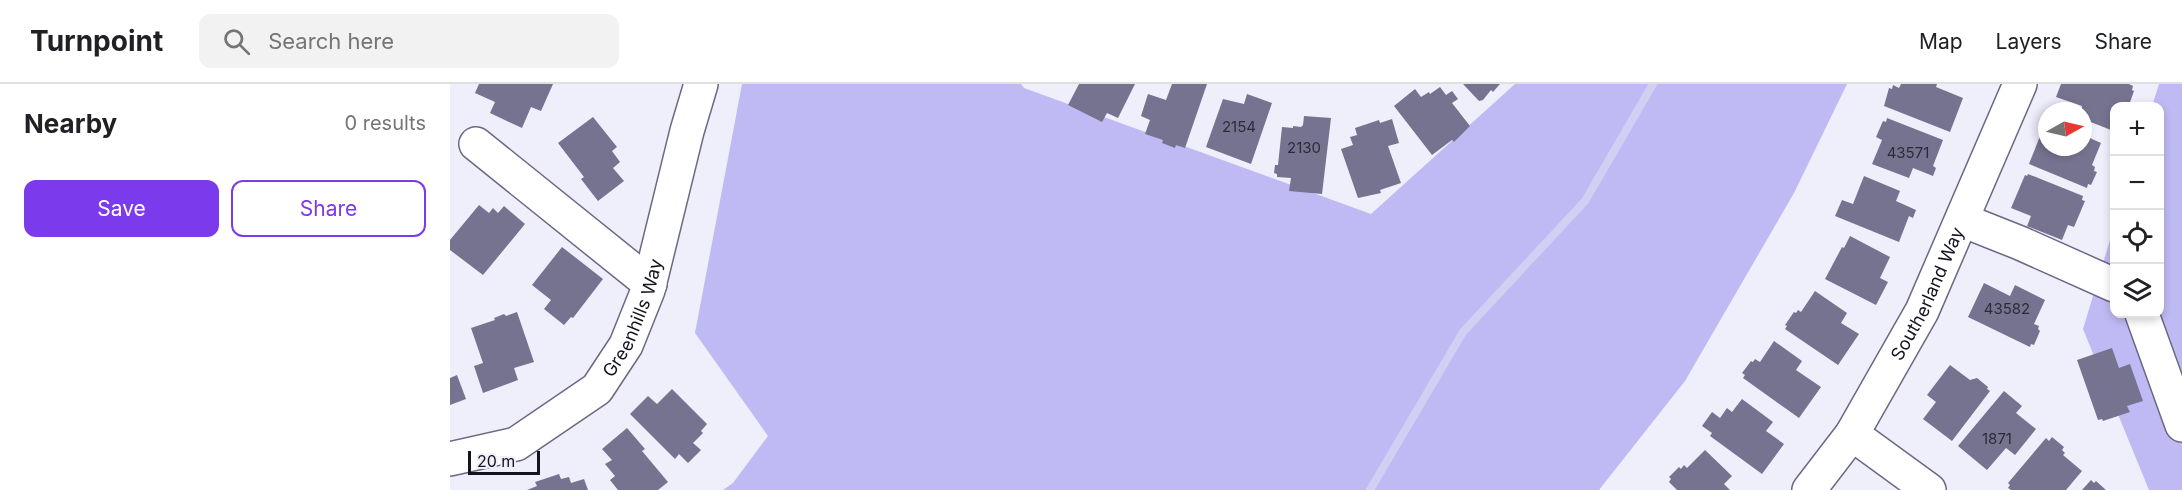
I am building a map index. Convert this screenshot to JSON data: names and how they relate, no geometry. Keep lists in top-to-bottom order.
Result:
{
  "streets": {
    "street": ["Southerland Way", "Greenhills Way"]
  },
  "house_numbers": [
    "2154",
    "2130",
    "43571",
    "43582",
    "1871"
  ],
  "scale_bar": "20 m",
  "north": "right",
  "page": {
    "header": "Turnpoint",
    "search": "Search here",
    "nav": ["Map", "Layers", "Share"],
    "heading": ["Nearby", "0 results"],
    "map_buttons": ["+", "−"],
    "buttons": ["Save", "Share"],
    "scale": "20 m"
  }
}
